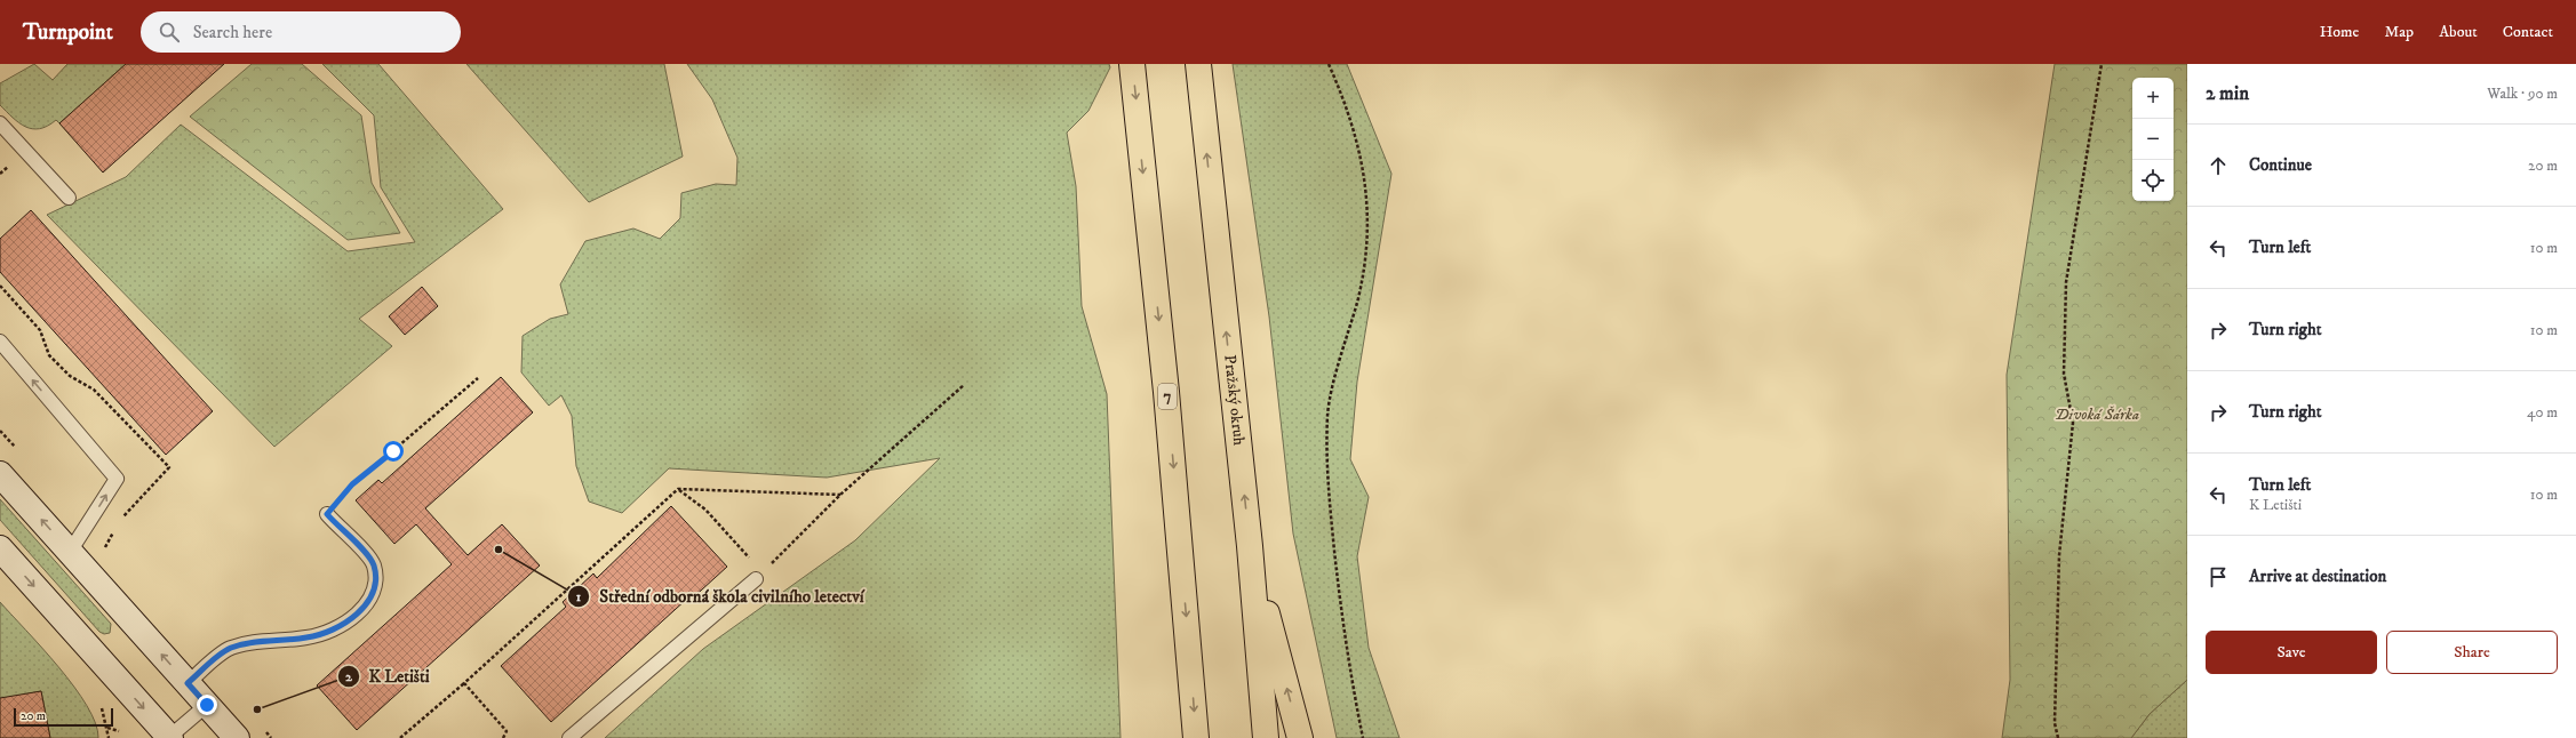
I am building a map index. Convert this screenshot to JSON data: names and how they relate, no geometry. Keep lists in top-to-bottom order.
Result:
{
  "streets": {
    "highway": ["7", "Pražský okruh"]
  },
  "parks": ["Divoká Šárka"],
  "places": ["Střední odborná škola civilního letectví", "K Letišti"],
  "scale_bar": "20 m",
  "page": {
    "header": "Turnpoint",
    "search": "Search here",
    "nav": [
      "Home",
      "Map",
      "About",
      "Contact"
    ],
    "heading": ["2 min", "Walk · 90 m"],
    "map_buttons": ["+", "−"],
    "list": [
      ["Continue", "20 m"],
      ["Turn left", "10 m"],
      ["Turn right", "10 m"],
      ["Turn right", "40 m"],
      ["Turn left", "K Letišti", "10 m"],
      "Arrive at destination"
    ],
    "buttons": ["Save", "Share"],
    "scale": "20 m"
  }
}
